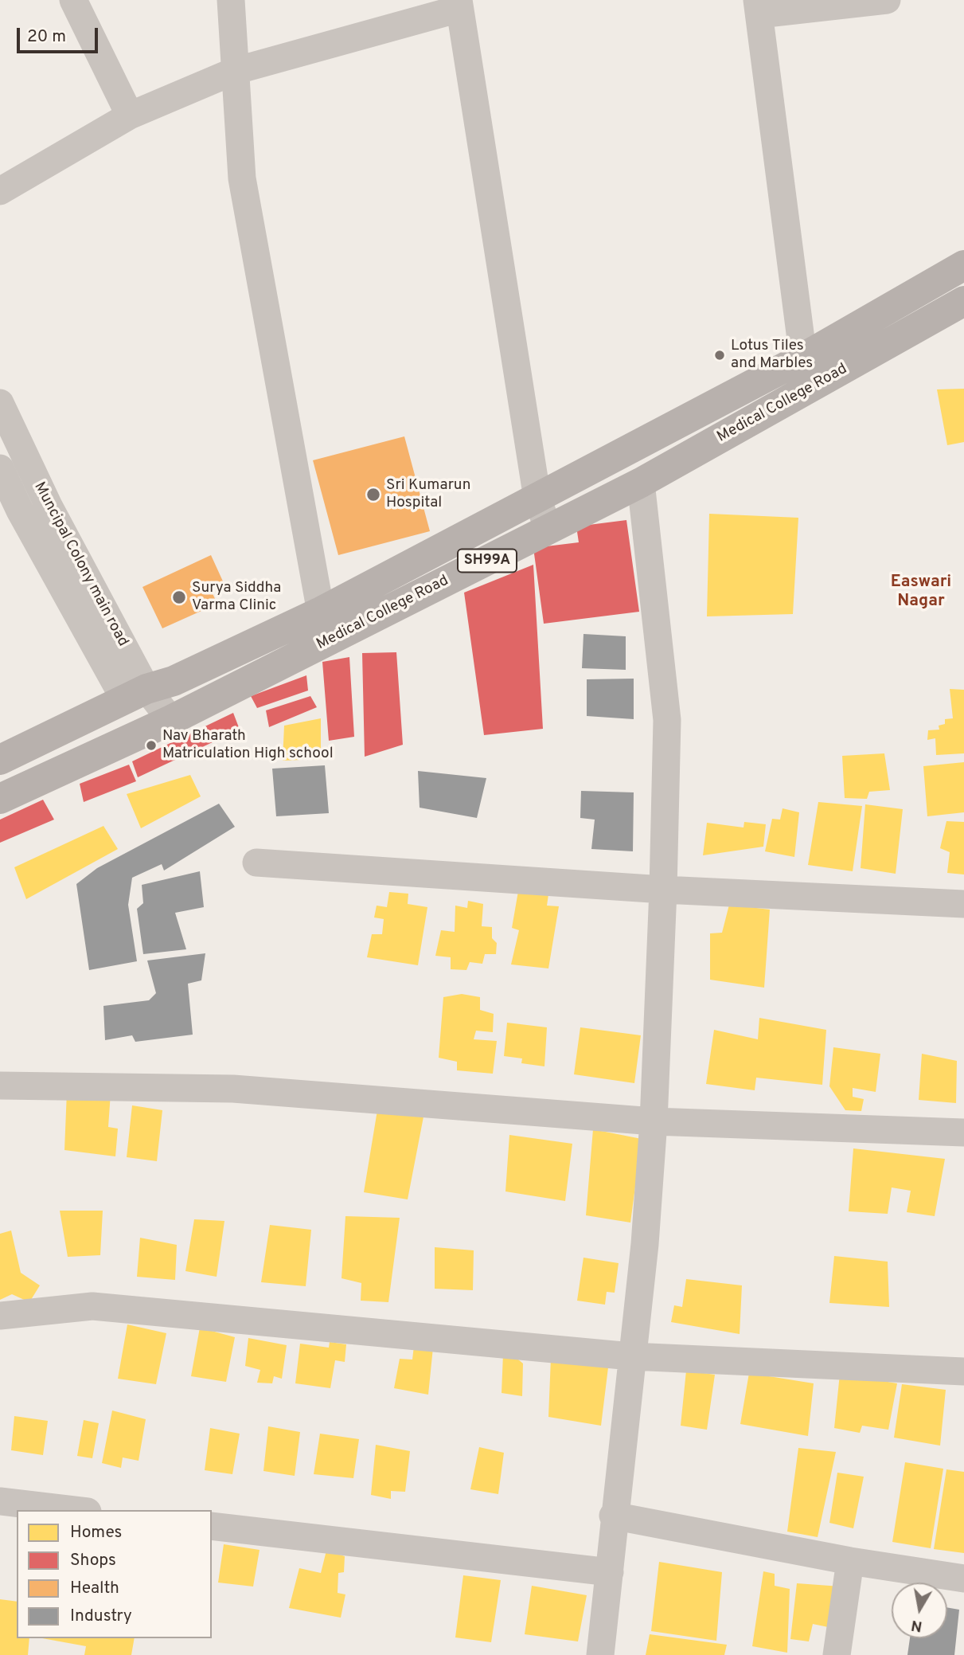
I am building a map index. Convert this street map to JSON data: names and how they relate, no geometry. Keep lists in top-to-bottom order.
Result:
{
  "streets": {
    "main road": ["Medical College Road", "SH99A"],
    "street": ["Muncipal Colony main road"]
  },
  "crossings": [
    ["Medical College Road", "Muncipal Colony main road"]
  ],
  "districts": ["Easwari Nagar"],
  "places": [
    "Lotus Tiles and Marbles",
    "Sri Kumarun Hospital",
    "Surya Siddha Varma Clinic",
    "Nav Bharath Matriculation High school"
  ],
  "legend": [
    "Homes",
    "Shops",
    "Health",
    "Industry"
  ],
  "scale_bar": "20 m",
  "north": "bottom"
}
